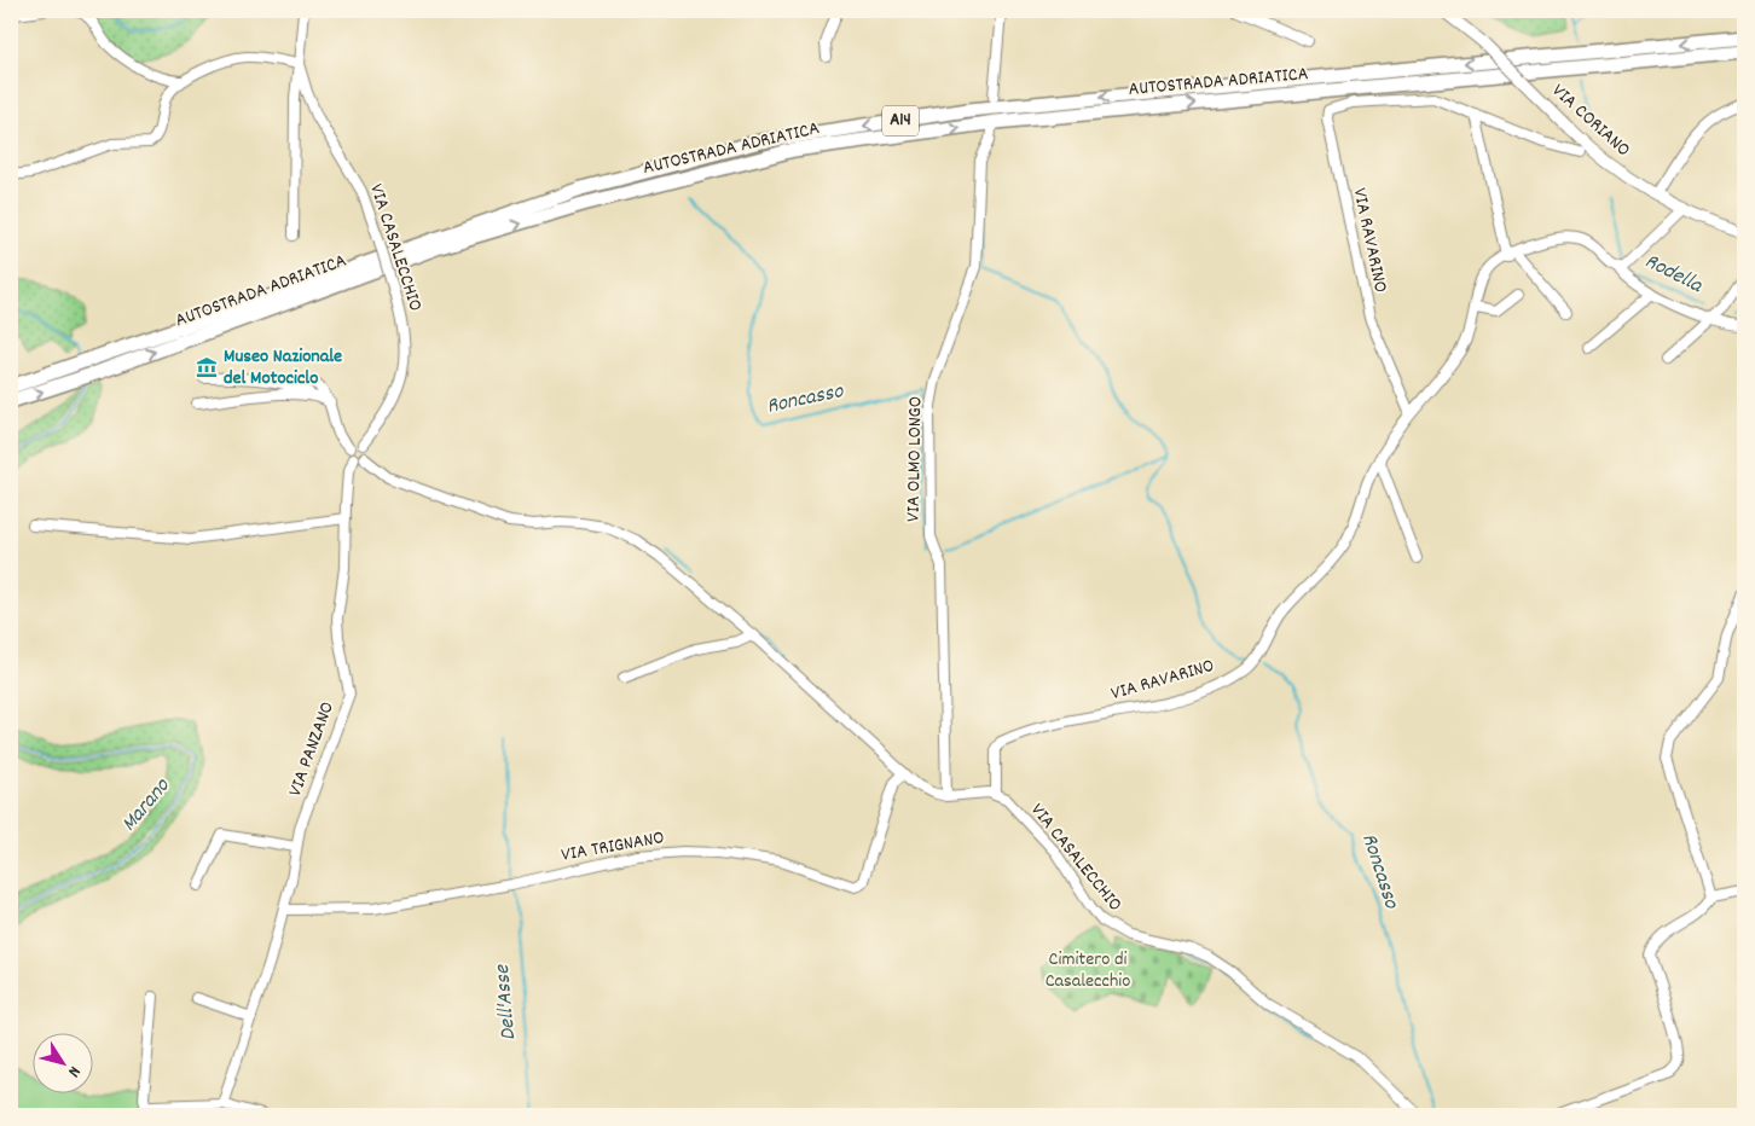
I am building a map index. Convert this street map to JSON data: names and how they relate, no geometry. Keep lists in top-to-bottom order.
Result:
{
  "streets": {
    "highway": ["AUTOSTRADA ADRIATICA", "A14"],
    "main road": ["VIA CORIANO"],
    "street": [
      "VIA RAVARINO",
      "VIA CASALECCHIO",
      "VIA OLMO LONGO",
      "VIA PANZANO",
      "VIA TRIGNANO"
    ]
  },
  "crossings": [
    ["VIA CORIANO", "VIA RAVARINO"],
    ["VIA RAVARINO", "VIA CASALECCHIO"],
    ["VIA CASALECCHIO", "VIA PANZANO"],
    ["VIA PANZANO", "VIA TRIGNANO"]
  ],
  "water": [
    "Rodella",
    "Roncasso",
    "Marano",
    "Dell'Asse"
  ],
  "parks": ["Cimitero di Casalecchio"],
  "places": {
    "museum": ["Museo Nazionale del Motociclo"]
  },
  "north": "bottom right"
}
